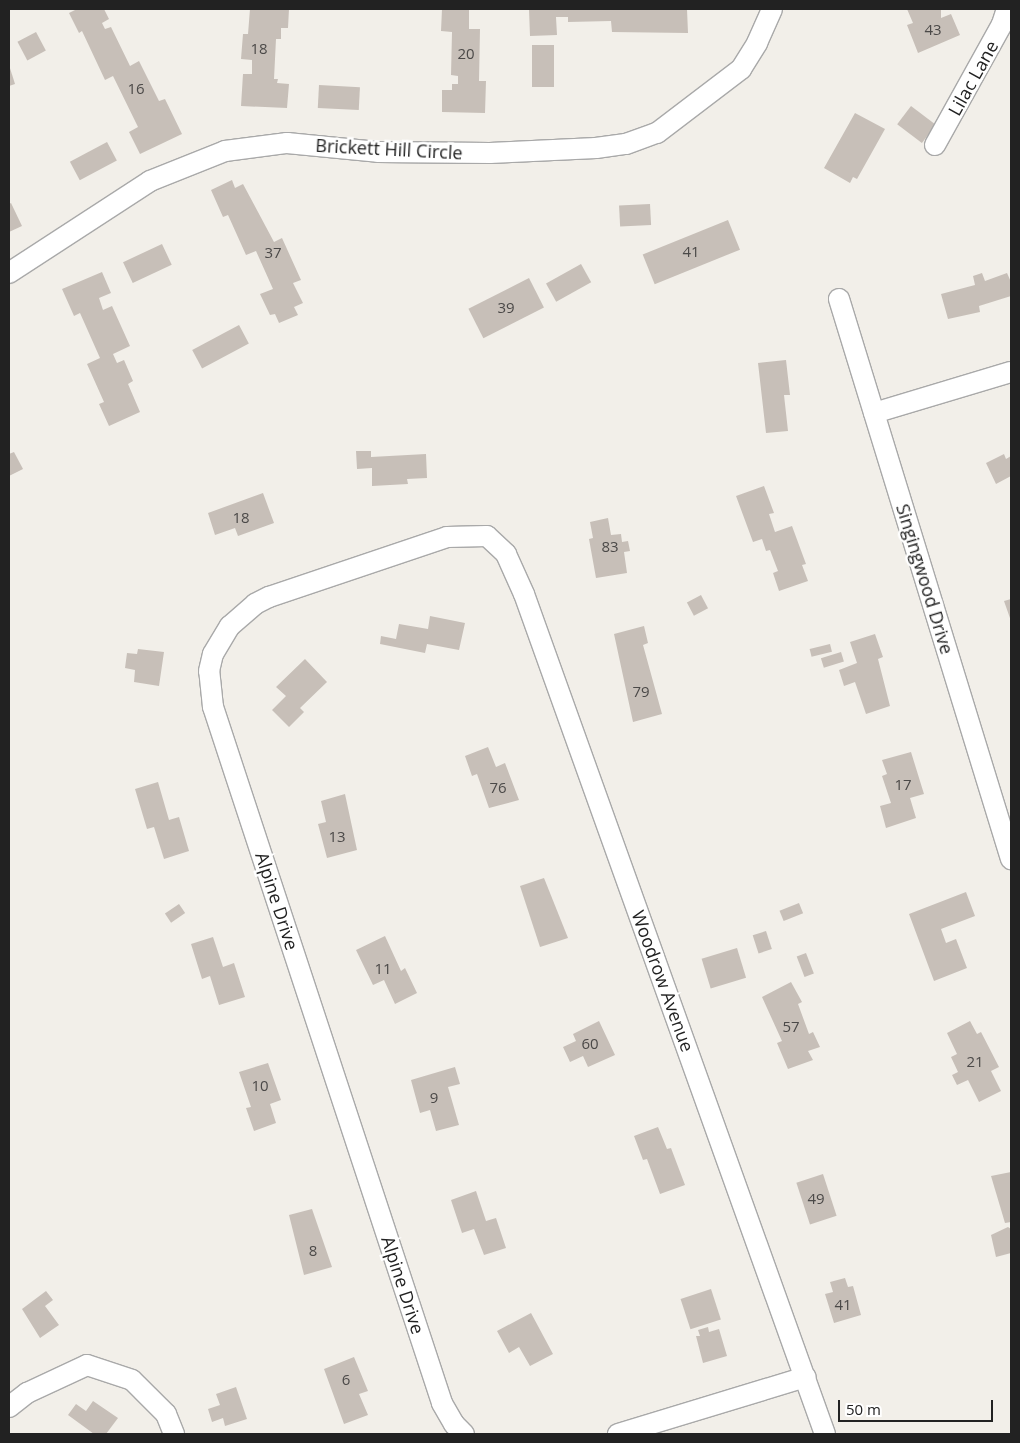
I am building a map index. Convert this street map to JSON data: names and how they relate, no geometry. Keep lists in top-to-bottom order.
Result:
{
  "streets": {
    "street": [
      "Lilac Lane",
      "Brickett Hill Circle",
      "Singingwood Drive",
      "Alpine Drive",
      "Woodrow Avenue"
    ]
  },
  "crossings": [
    ["Alpine Drive", "Woodrow Avenue"]
  ],
  "house_numbers": [
    "43",
    "18",
    "20",
    "16",
    "41",
    "37",
    "39",
    "18",
    "83",
    "79",
    "17",
    "76",
    "13",
    "11",
    "57",
    "60",
    "21",
    "10",
    "9",
    "49",
    "8",
    "41",
    "6"
  ],
  "scale_bar": "50 m"
}
